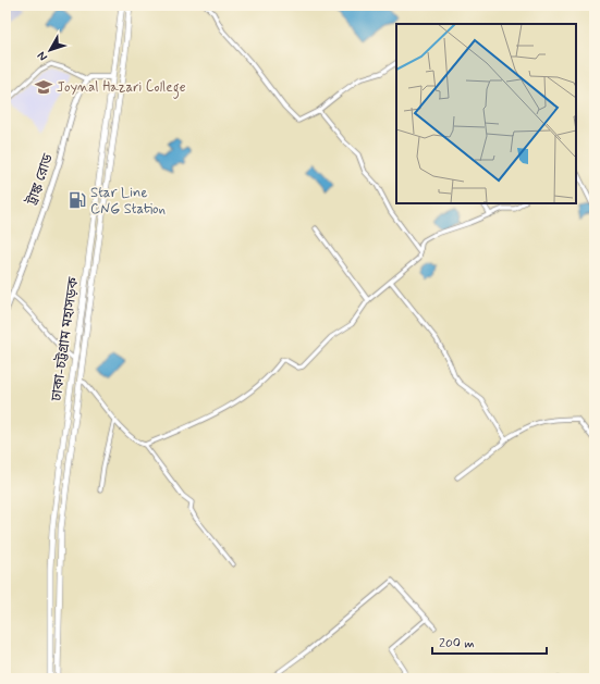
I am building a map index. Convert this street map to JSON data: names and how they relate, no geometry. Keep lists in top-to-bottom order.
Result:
{
  "streets": {
    "highway": ["ঢাকা-চট্টগ্রাম মহাসড়ক"],
    "main road": ["ট্রাঙ্ক রোড"]
  },
  "places": {
    "school or university": ["Joynal Hazari College"],
    "fuel station": ["Star Line CNG Station"]
  },
  "scale_bar": "200 m",
  "north": "bottom left"
}
